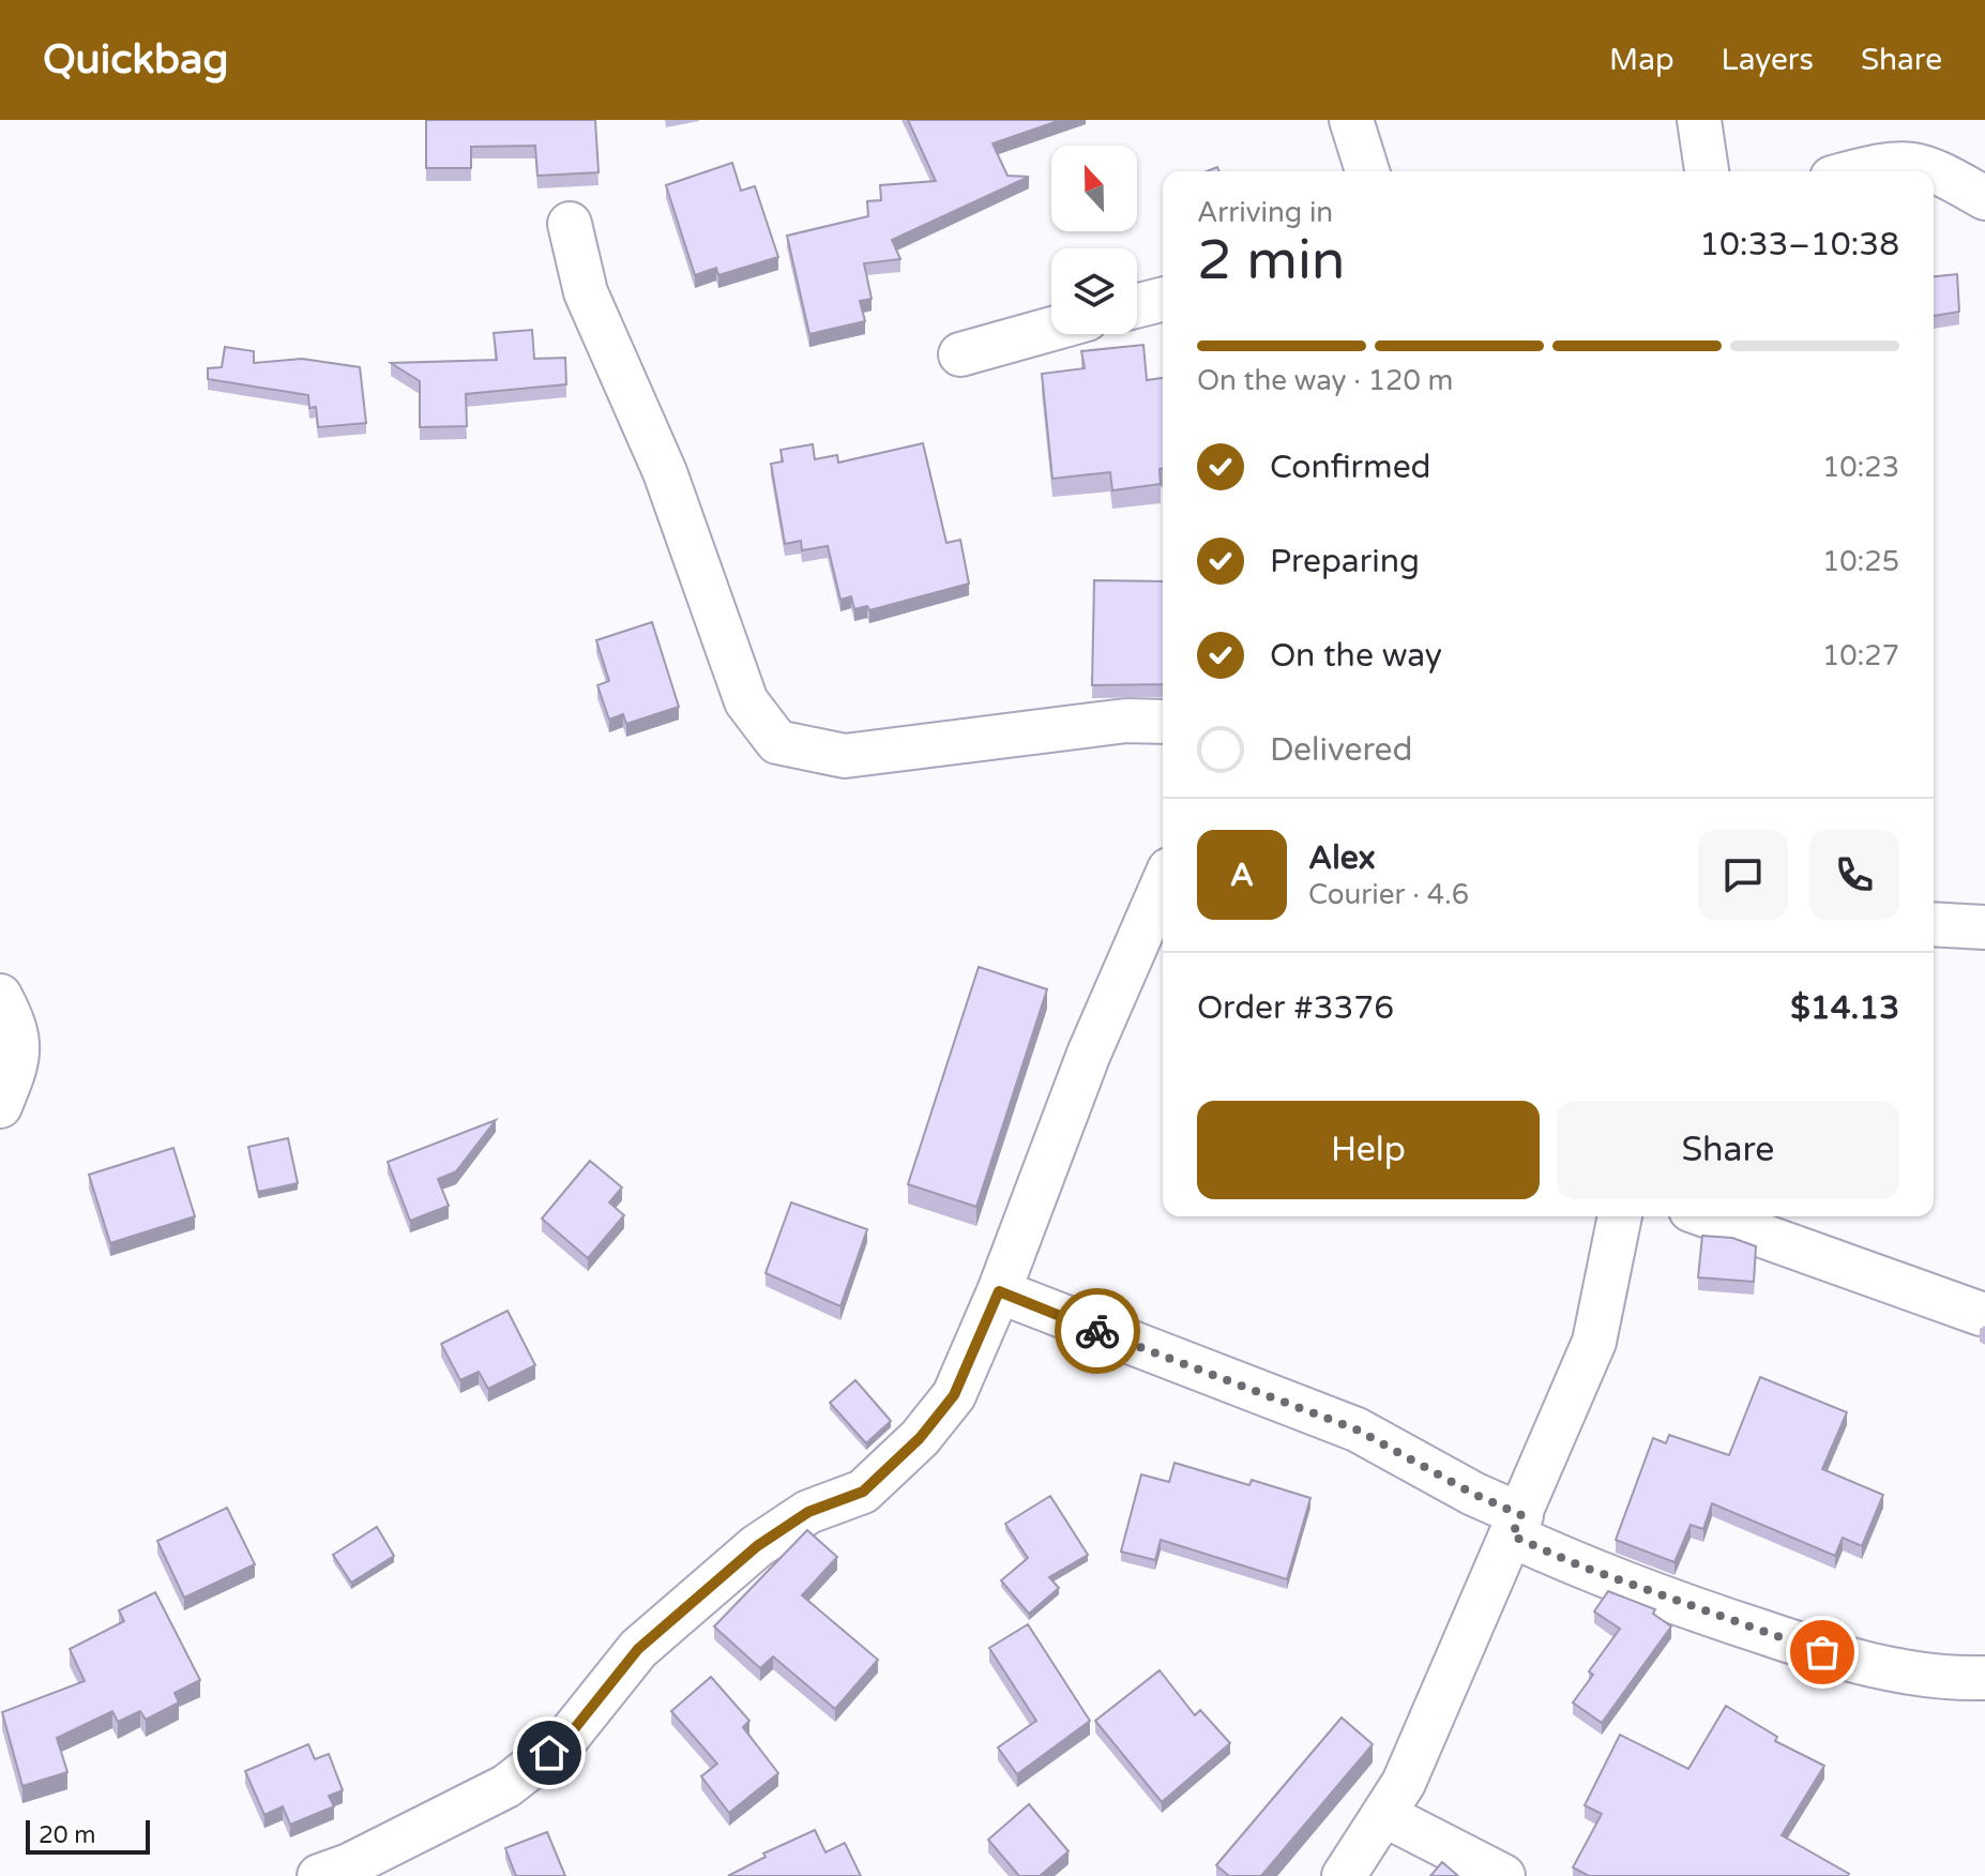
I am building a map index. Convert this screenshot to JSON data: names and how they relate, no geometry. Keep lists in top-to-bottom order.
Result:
{
  "scale_bar": "20 m",
  "north": "top",
  "page": {
    "header": "Quickbag",
    "nav": ["Map", "Layers", "Share"],
    "heading": ["2 min", "Arriving in", "10:33–10:38"],
    "panel": [
      "Alex",
      "Courier · 4.6",
      "Order #3376",
      "$14.13"
    ],
    "bar": "On the way · 120 m",
    "list": [
      ["Confirmed", "10:23"],
      ["Preparing", "10:25"],
      ["On the way", "10:27"],
      "Delivered"
    ],
    "round": "A",
    "buttons": ["Help", "Share"],
    "scale": "20 m"
  }
}
